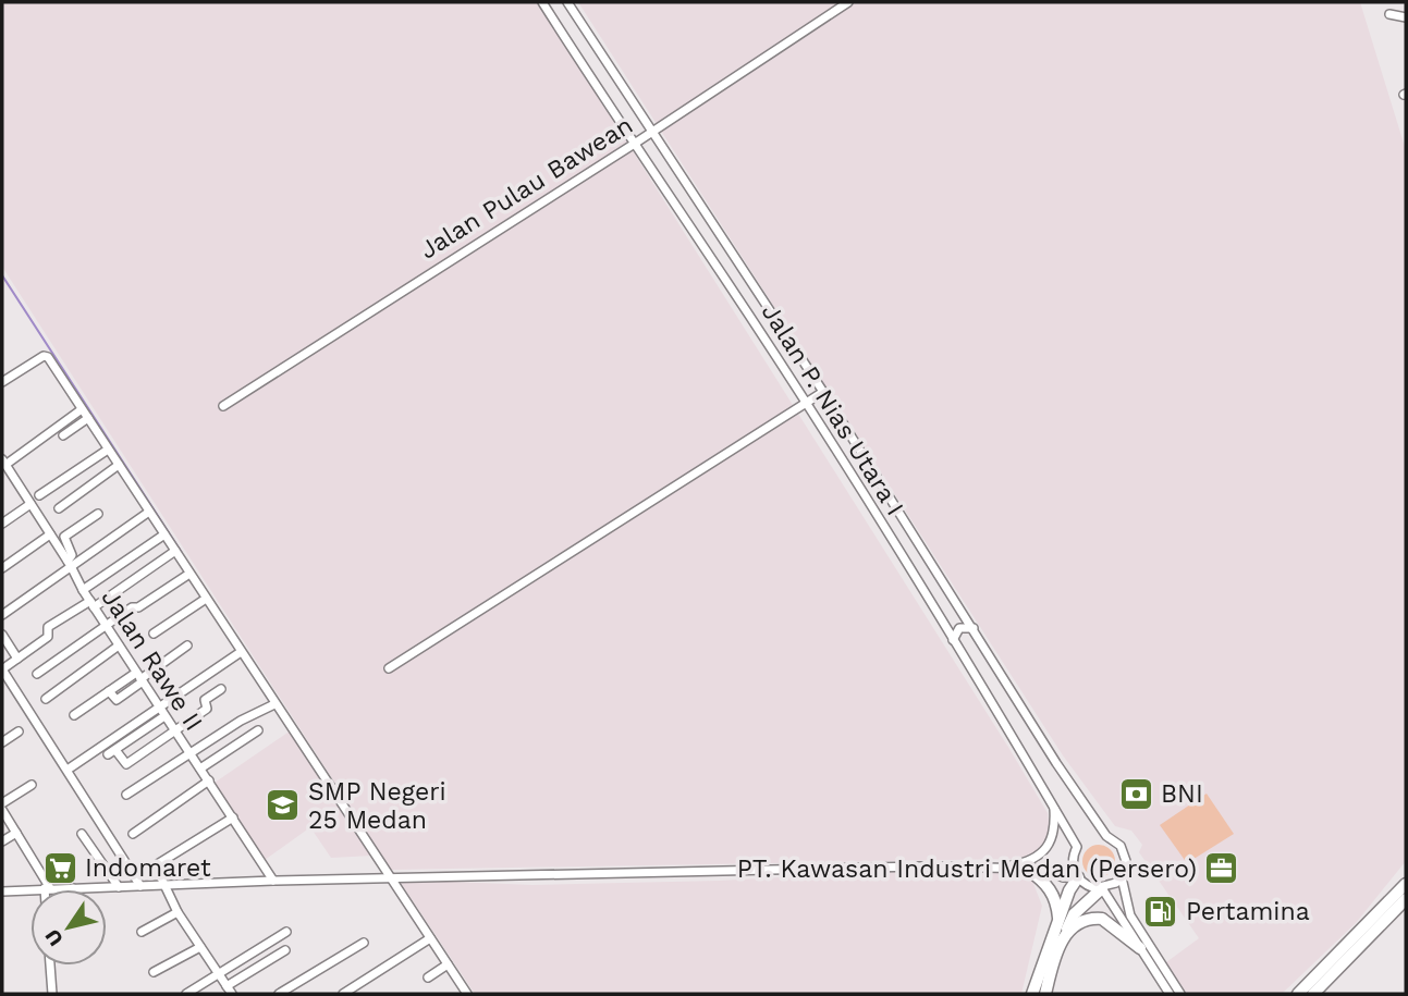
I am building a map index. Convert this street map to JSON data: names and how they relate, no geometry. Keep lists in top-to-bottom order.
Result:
{
  "streets": {
    "street": ["Jalan Pulau Bawean", "Jalan P. Nias Utara I", "Jalan Rawe II"]
  },
  "crossings": [
    ["Jalan Pulau Bawean", "Jalan P. Nias Utara I"]
  ],
  "places": {
    "bank": ["BNI"],
    "school or university": ["SMP Negeri 25 Medan"],
    "supermarket": ["Indomaret"],
    "office": ["PT. Kawasan Industri Medan (Persero)"],
    "fuel station": ["Pertamina"]
  },
  "north": "bottom left"
}
